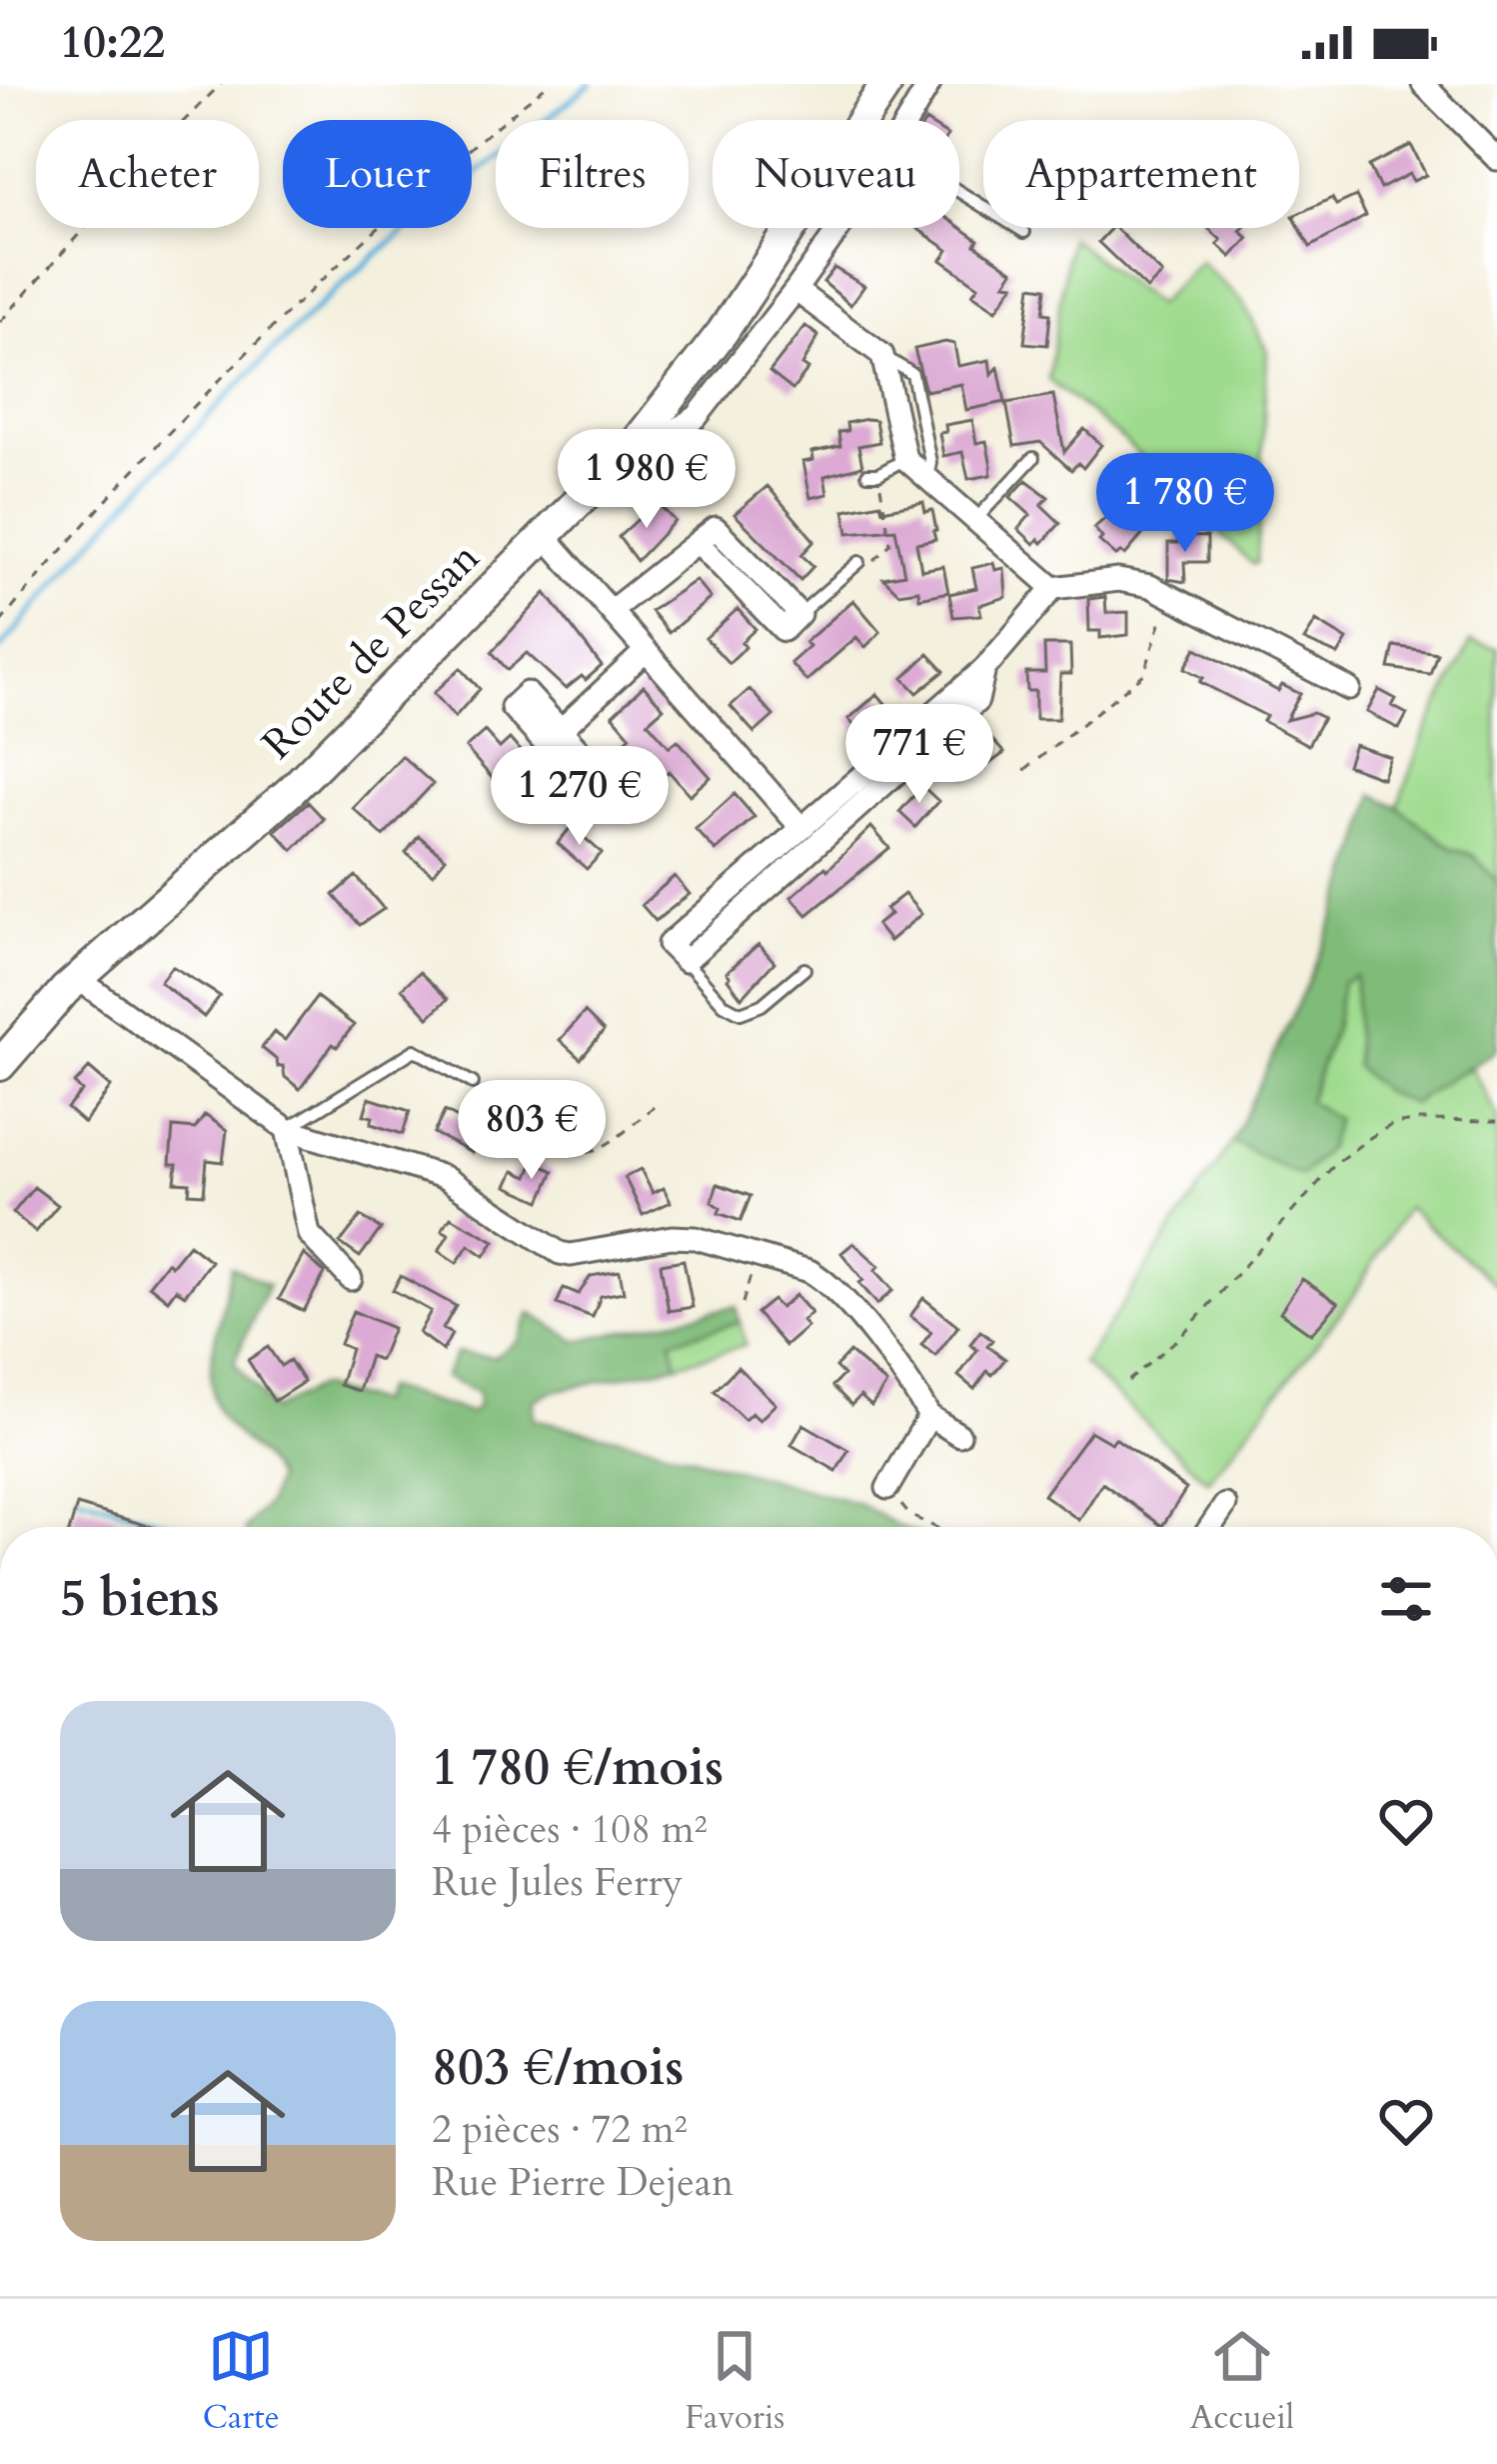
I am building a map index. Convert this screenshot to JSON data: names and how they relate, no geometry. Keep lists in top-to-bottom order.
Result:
{
  "streets": {
    "main road": ["Route de Pessan"]
  },
  "page": {
    "status": "10:22",
    "chip": [
      "Acheter",
      "Louer",
      "Filtres",
      "Nouveau",
      "Appartement"
    ],
    "price": [
      "1 980 €",
      "1 780 €",
      "771 €",
      "1 270 €",
      "803 €"
    ],
    "heading": "5 biens",
    "list": [
      {
        "name": "1 780 €/mois",
        "note": "4 pièces · 108 m² · Rue Jules Ferry"
      },
      {
        "name": "803 €/mois",
        "note": "2 pièces · 72 m² · Rue Pierre Dejean"
      }
    ],
    "tabs": ["Carte", "Favoris", "Accueil"]
  }
}
